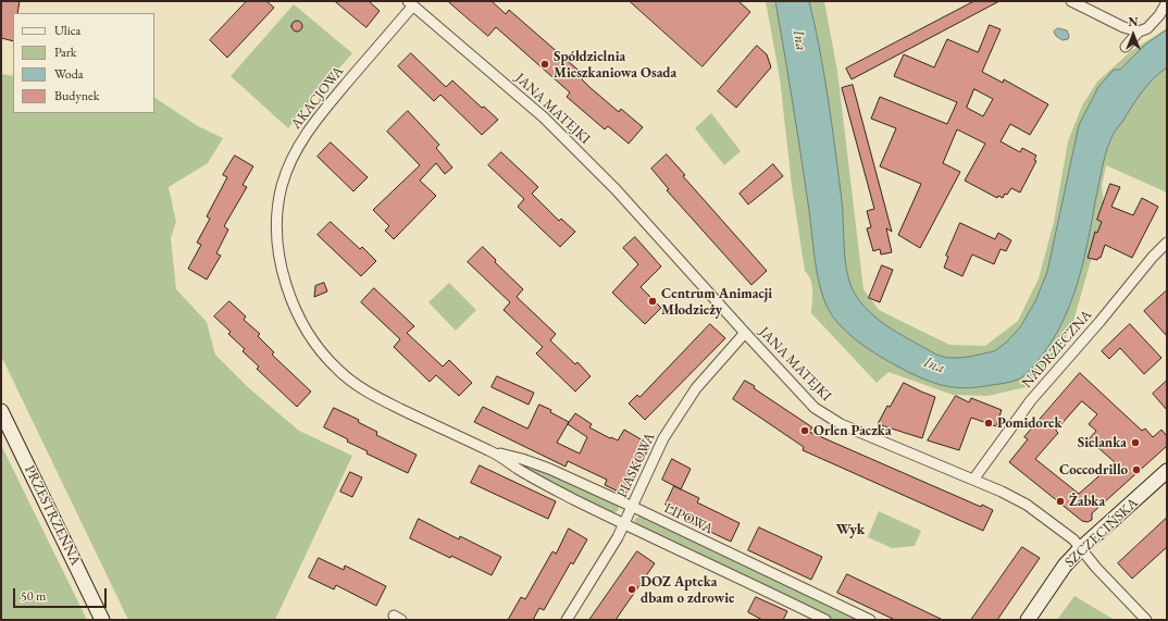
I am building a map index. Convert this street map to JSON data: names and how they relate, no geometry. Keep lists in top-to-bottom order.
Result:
{
  "streets": {
    "street": [
      "AKACJOWA",
      "JANA MATEJKI",
      "NADRZECZNA",
      "PIASKOWA",
      "PRZESTRZENNA",
      "LIPOWA",
      "SZCZECIŃSKA"
    ]
  },
  "crossings": [
    ["AKACJOWA", "JANA MATEJKI"],
    ["AKACJOWA", "LIPOWA"],
    ["JANA MATEJKI", "NADRZECZNA"],
    ["JANA MATEJKI", "PIASKOWA"],
    ["JANA MATEJKI", "SZCZECIŃSKA"],
    ["PIASKOWA", "LIPOWA"]
  ],
  "districts": ["Wyk"],
  "water": ["Ina"],
  "places": [
    "Spółdzielnia Mieszkaniowa Osada",
    "Centrum Animacji Młodzieży",
    "Pomidorek",
    "Orlen Paczka",
    "Sielanka",
    "Coccodrillo",
    "Żabka",
    "DOZ Apteka dbam o zdrowie"
  ],
  "legend": [
    "Ulica",
    "Park",
    "Woda",
    "Budynek"
  ],
  "scale_bar": "50 m",
  "north": "top"
}
